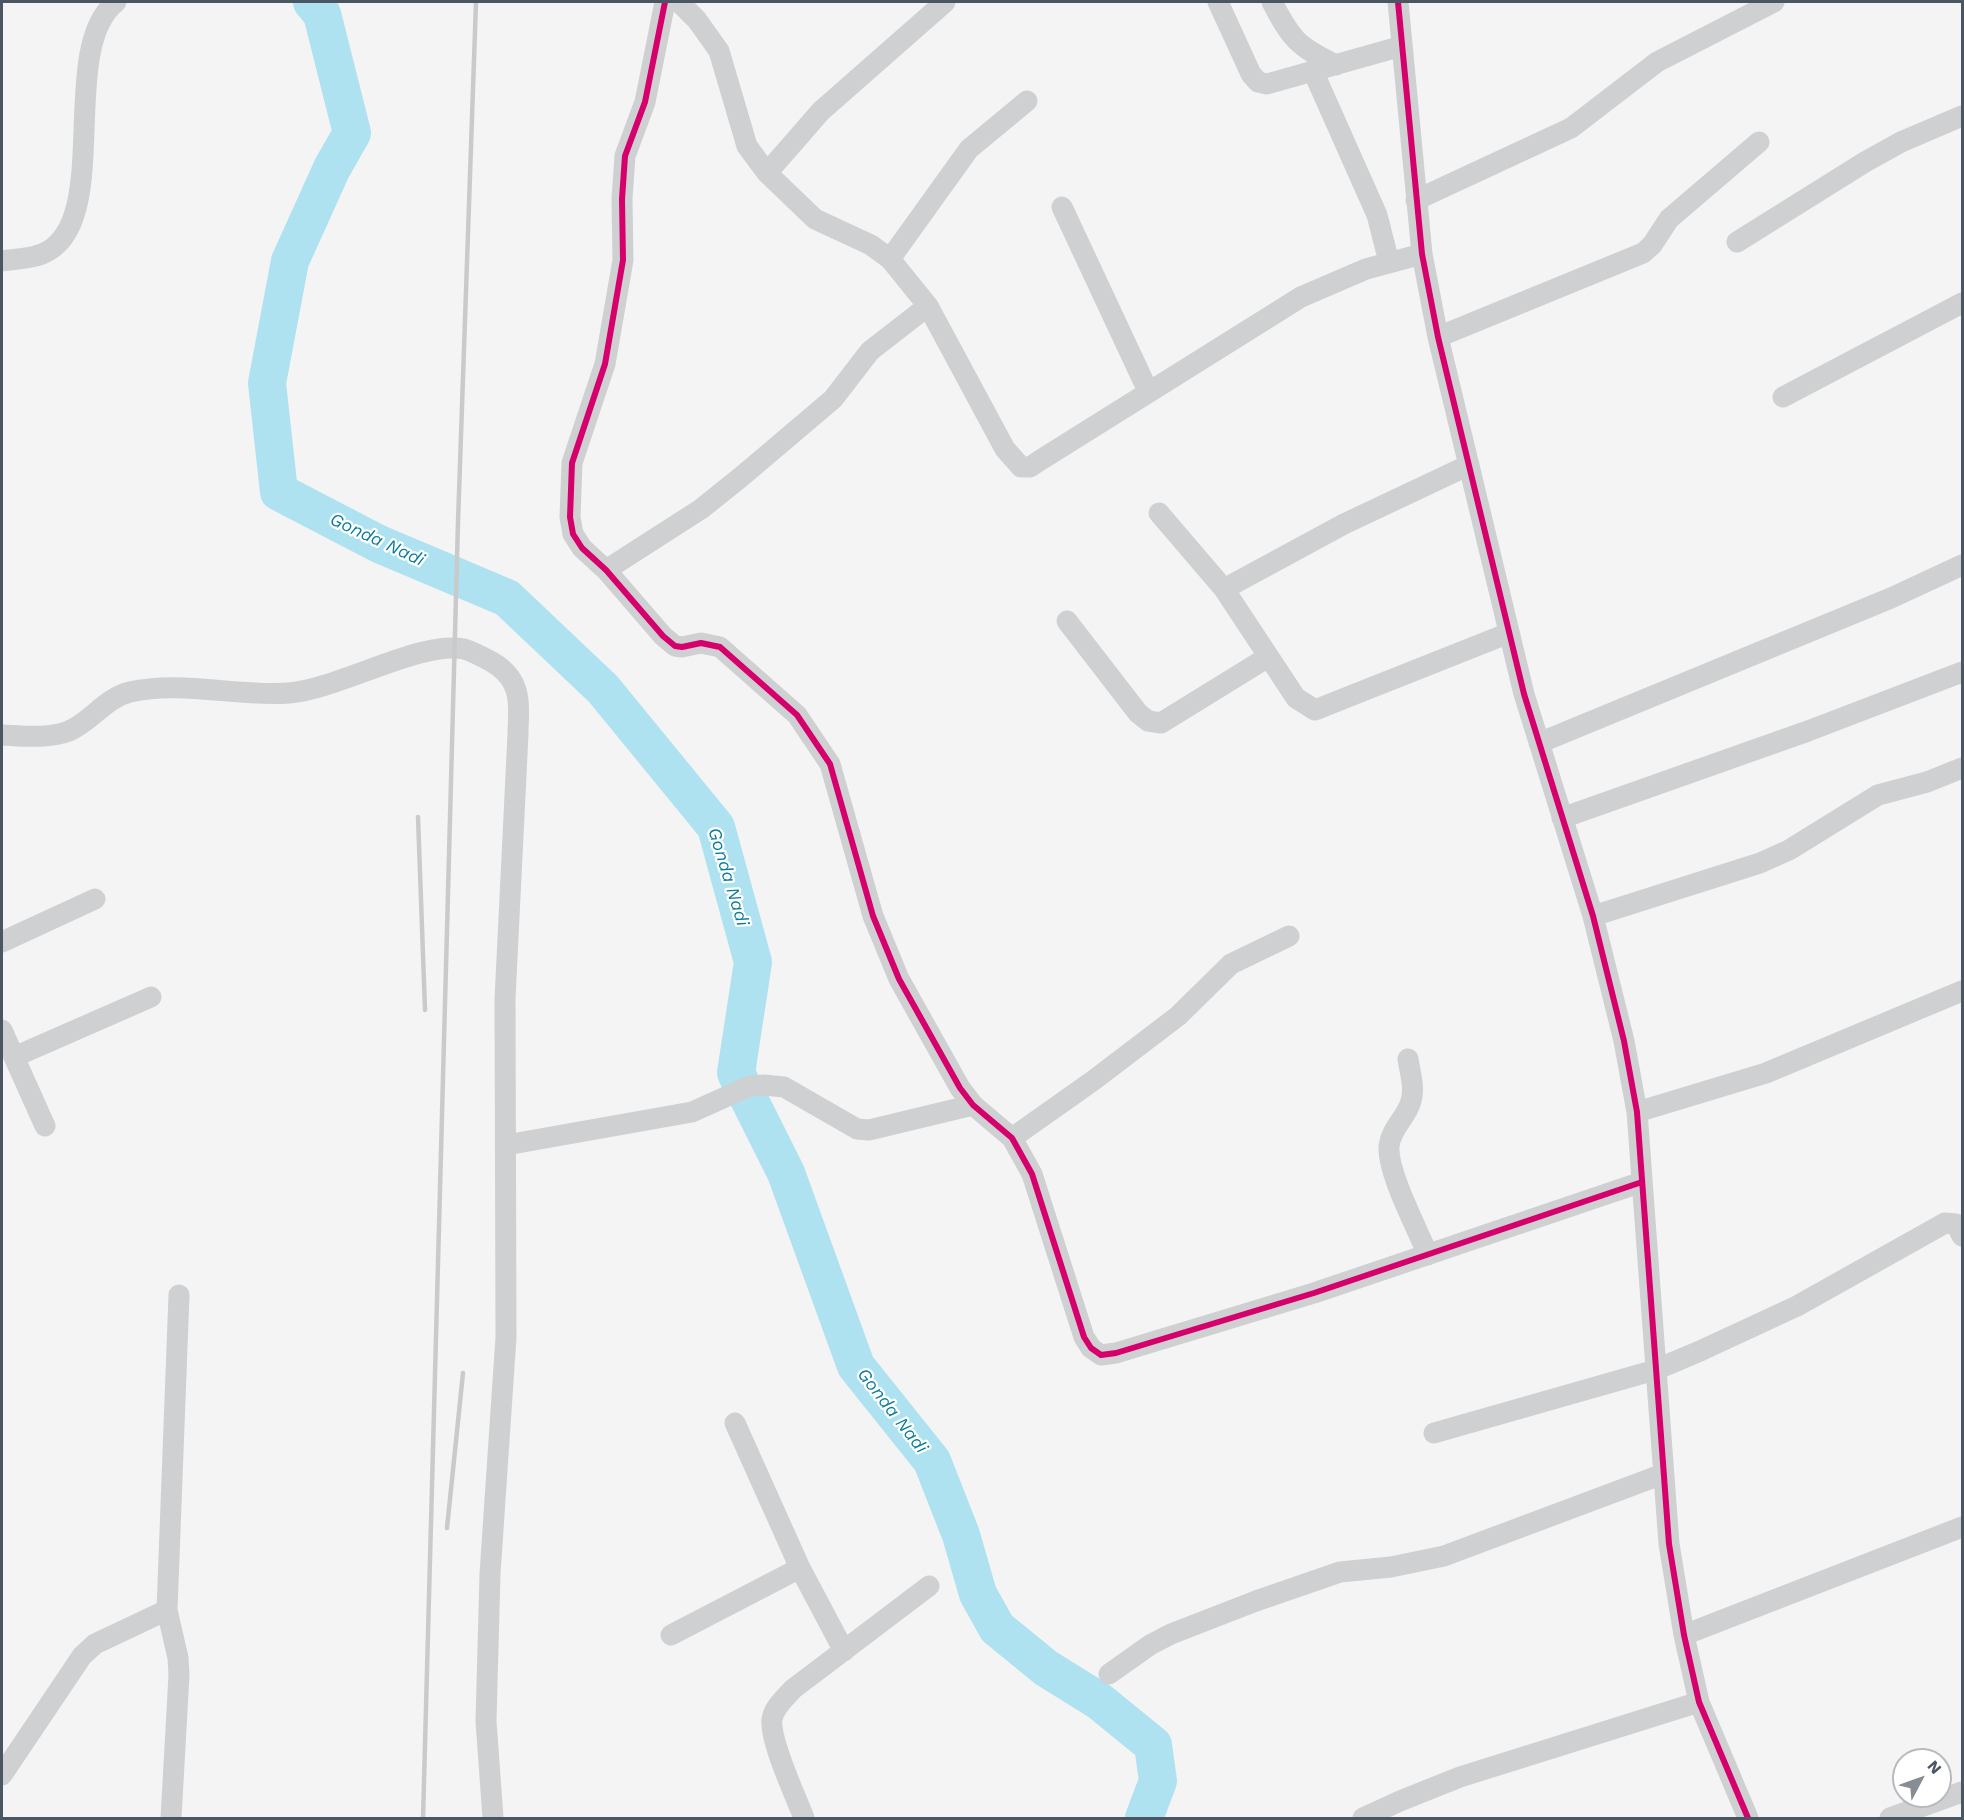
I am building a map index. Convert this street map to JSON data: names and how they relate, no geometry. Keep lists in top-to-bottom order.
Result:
{
  "water": ["Gonda Nadi"],
  "north": "top right"
}
